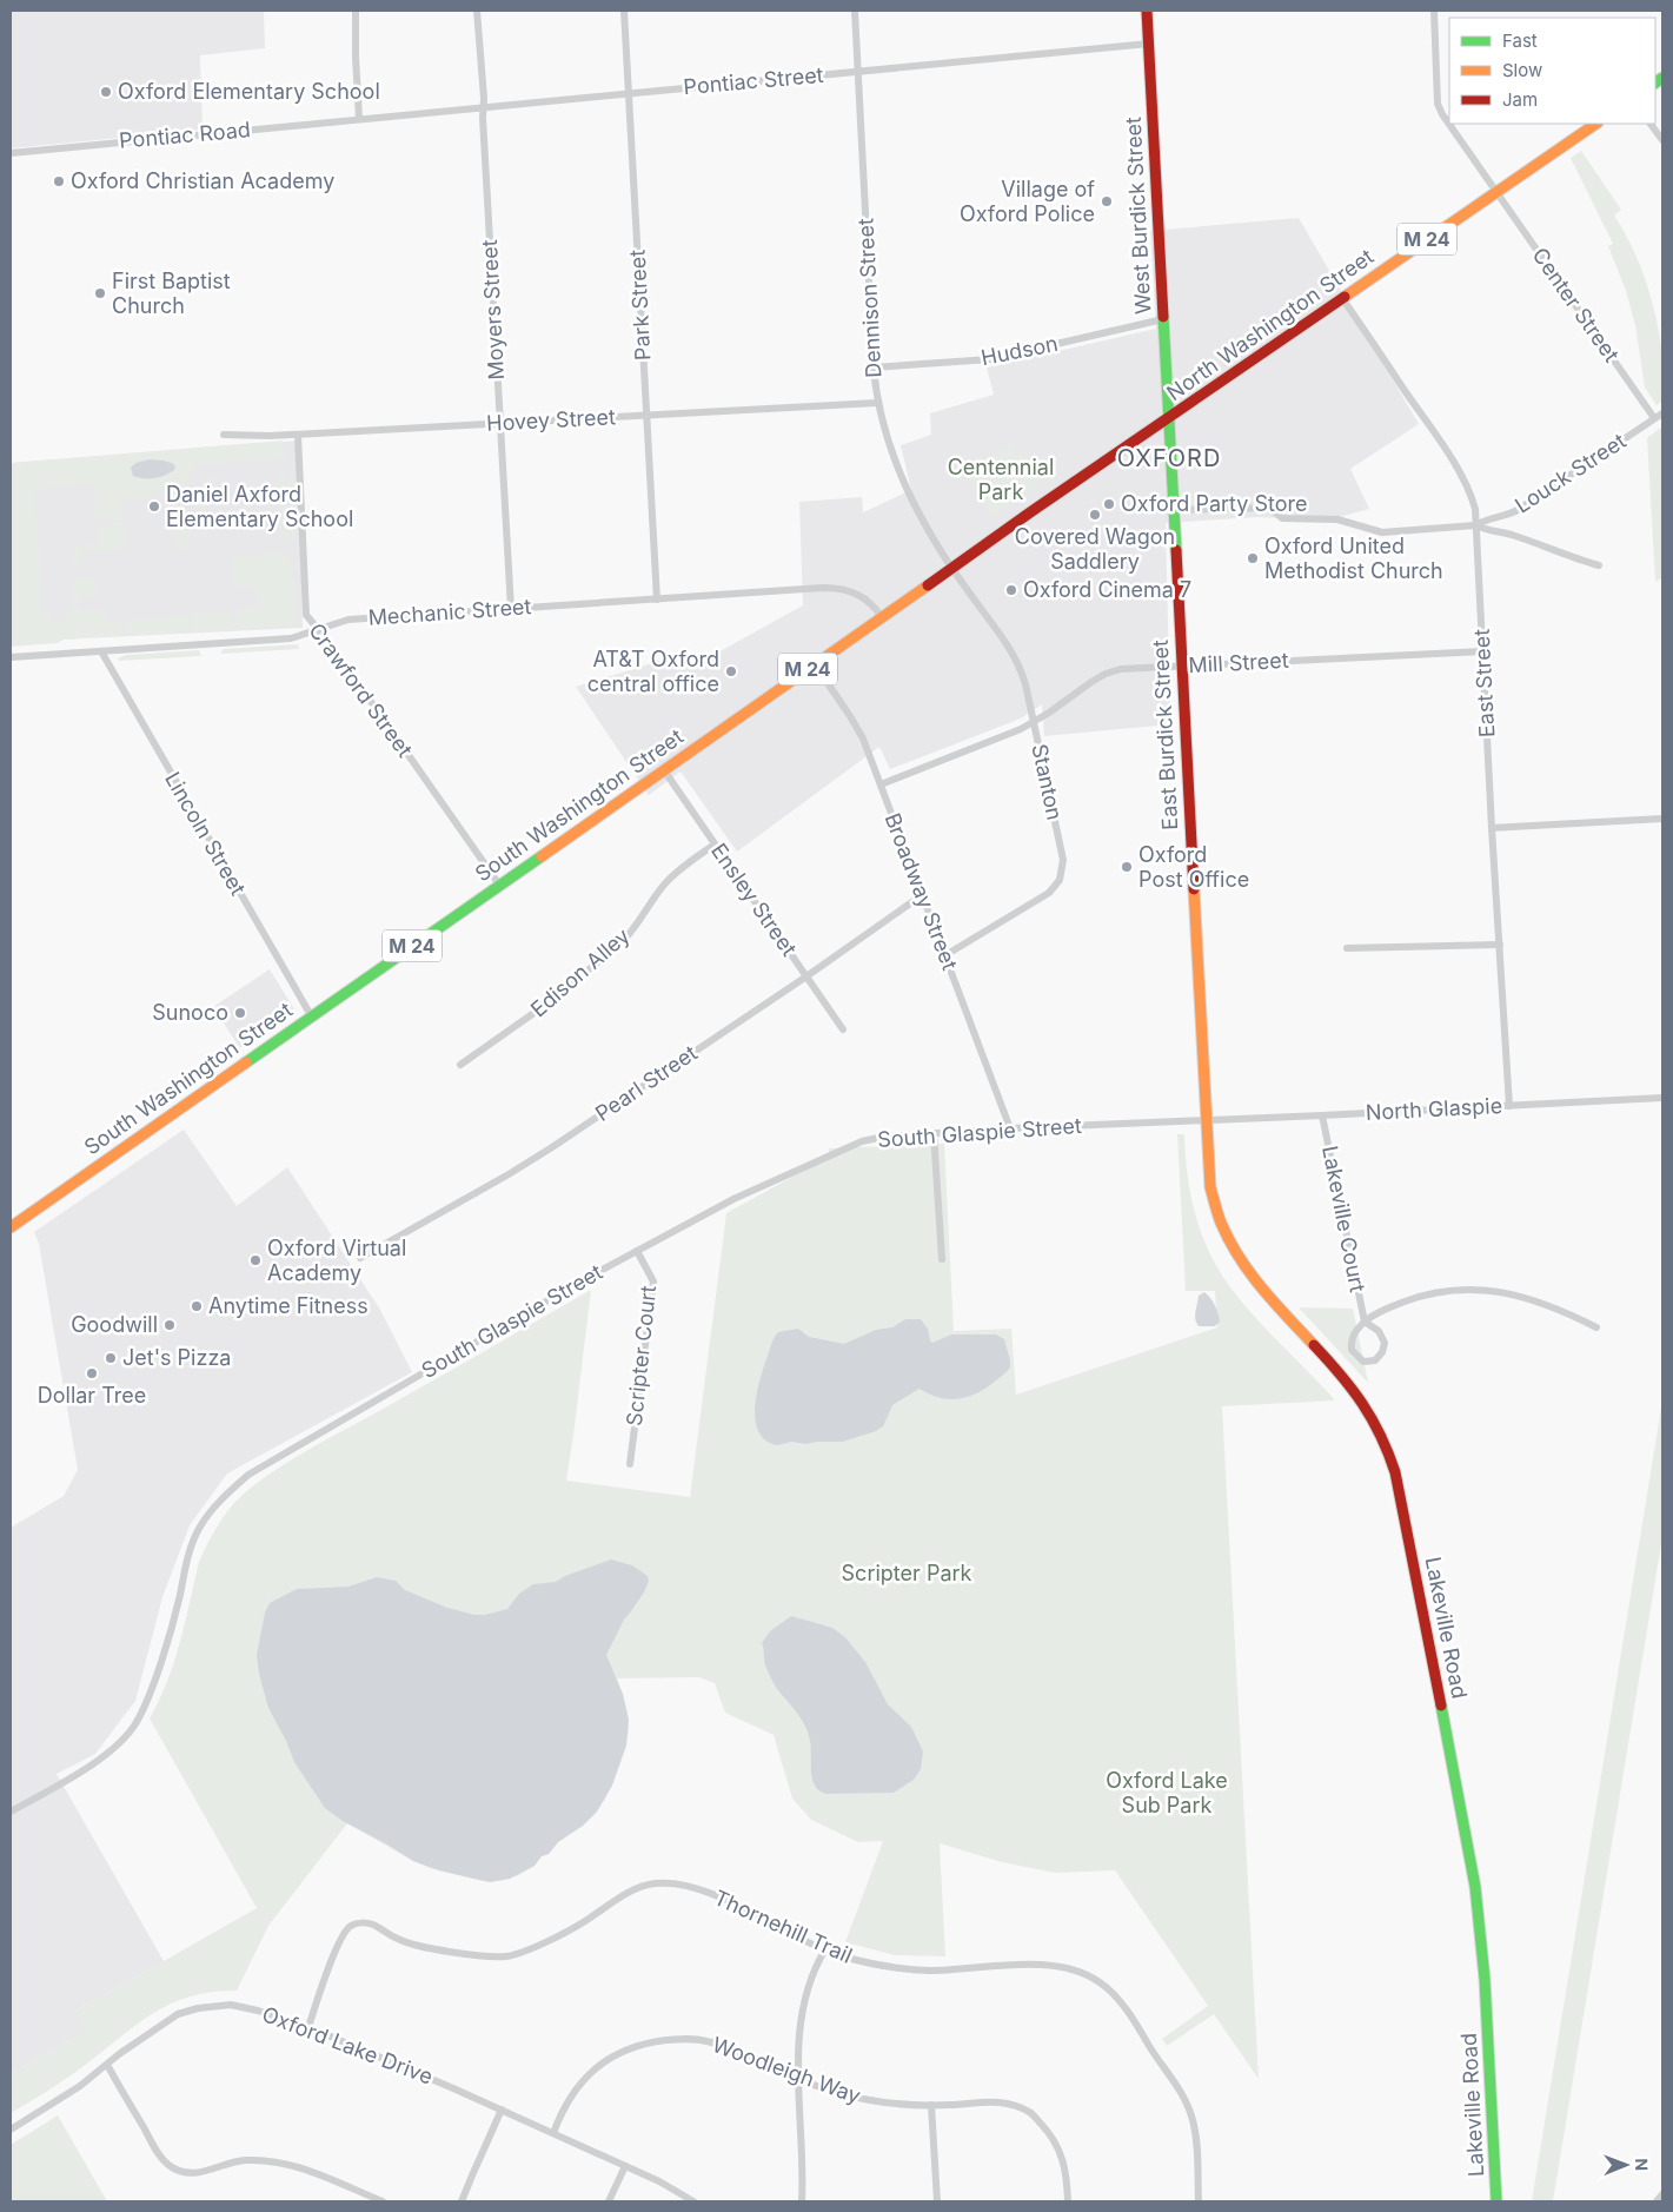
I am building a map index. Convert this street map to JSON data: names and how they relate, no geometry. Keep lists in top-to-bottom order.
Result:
{
  "streets": {
    "main road": [
      "West Burdick Street",
      "M 24",
      "North Washington Street",
      "East Burdick Street",
      "South Washington Street",
      "Lakeville Road"
    ],
    "street": [
      "Pontiac Street",
      "Pontiac Road",
      "Dennison Street",
      "Park Street",
      "Center Street",
      "Moyers Street",
      "Hudson",
      "Hovey Street",
      "Louck Street",
      "Mechanic Street",
      "Mill Street",
      "East Street",
      "Crawford Street",
      "Stanton",
      "Lincoln Street",
      "Broadway Street",
      "Ensley Street",
      "Edison Alley",
      "Pearl Street",
      "North Glaspie",
      "South Glaspie Street",
      "Lakeville Court",
      "Scripter Court",
      "Thornehill Trail",
      "Oxford Lake Drive",
      "Woodleigh Way"
    ]
  },
  "crossings": [
    ["Pontiac Street", "Pontiac Road"],
    ["Pontiac Street", "West Burdick Street"],
    ["Pontiac Street", "Dennison Street"],
    ["Pontiac Street", "Park Street"],
    ["Pontiac Street", "Moyers Street"],
    ["West Burdick Street", "North Washington Street"],
    ["West Burdick Street", "Hudson"],
    ["West Burdick Street", "East Burdick Street"],
    ["West Burdick Street", "South Washington Street"],
    ["Dennison Street", "Hudson"],
    ["Dennison Street", "Hovey Street"],
    ["Dennison Street", "Stanton"],
    ["Dennison Street", "South Washington Street"],
    ["Park Street", "Hovey Street"],
    ["Park Street", "Mechanic Street"],
    ["Center Street", "North Washington Street"],
    ["Center Street", "Louck Street"],
    ["Moyers Street", "Hovey Street"],
    ["Moyers Street", "Mechanic Street"],
    ["North Washington Street", "East Street"],
    ["North Washington Street", "East Burdick Street"],
    ["North Washington Street", "South Washington Street"],
    ["Hovey Street", "Crawford Street"],
    ["Louck Street", "East Street"],
    ["Mechanic Street", "Crawford Street"],
    ["Mechanic Street", "South Washington Street"],
    ["Mechanic Street", "Lincoln Street"],
    ["Mill Street", "East Street"],
    ["Mill Street", "East Burdick Street"],
    ["Mill Street", "Stanton"],
    ["Mill Street", "Broadway Street"],
    ["East Street", "North Glaspie"],
    ["Crawford Street", "South Washington Street"],
    ["East Burdick Street", "South Washington Street"],
    ["East Burdick Street", "North Glaspie"],
    ["East Burdick Street", "South Glaspie Street"],
    ["East Burdick Street", "Lakeville Road"],
    ["Stanton", "South Washington Street"],
    ["Stanton", "Broadway Street"],
    ["South Washington Street", "Lincoln Street"],
    ["South Washington Street", "Broadway Street"],
    ["South Washington Street", "Ensley Street"],
    ["Broadway Street", "Pearl Street"],
    ["Broadway Street", "South Glaspie Street"],
    ["Ensley Street", "Edison Alley"],
    ["Ensley Street", "Pearl Street"],
    ["North Glaspie", "South Glaspie Street"],
    ["North Glaspie", "Lakeville Court"],
    ["North Glaspie", "Lakeville Road"],
    ["South Glaspie Street", "Scripter Court"],
    ["South Glaspie Street", "Lakeville Road"],
    ["Thornehill Trail", "Oxford Lake Drive"],
    ["Oxford Lake Drive", "Woodleigh Way"]
  ],
  "districts": ["OXFORD"],
  "parks": ["Centennial Park", "Scripter Park", "Oxford Lake Sub Park"],
  "places": [
    "Oxford Elementary School",
    "Oxford Christian Academy",
    "Village of Oxford Police",
    "First Baptist Church",
    "Oxford Party Store",
    "Daniel Axford Elementary School",
    "Covered Wagon Saddlery",
    "Oxford United Methodist Church",
    "Oxford Cinema 7",
    "AT&T Oxford central office",
    "Oxford Post Office",
    "Sunoco",
    "Oxford Virtual Academy",
    "Anytime Fitness",
    "Goodwill",
    "Jet's Pizza",
    "Dollar Tree"
  ],
  "legend": ["Fast", "Slow", "Jam"],
  "north": "right"
}
